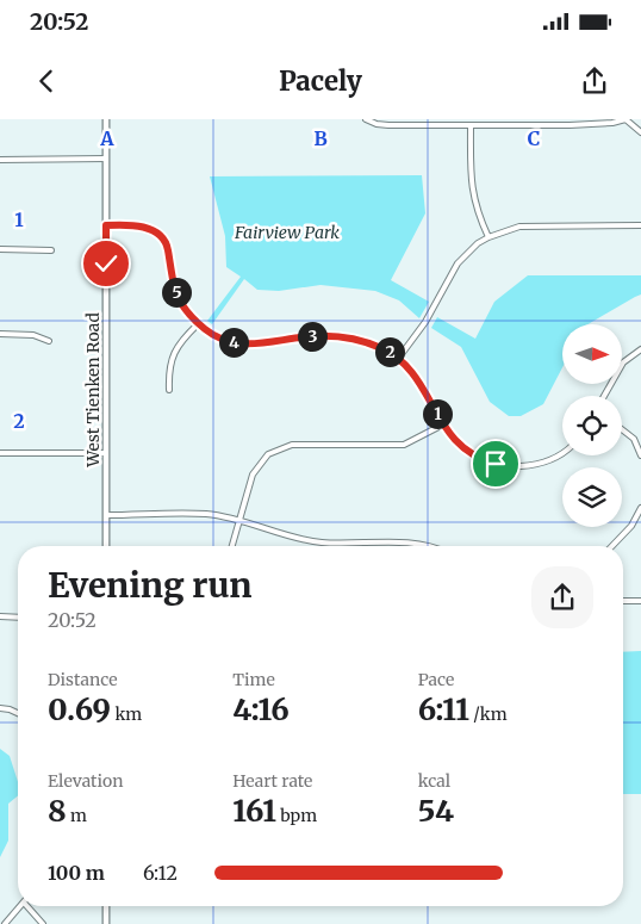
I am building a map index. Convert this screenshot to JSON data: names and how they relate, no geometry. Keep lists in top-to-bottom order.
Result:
{
  "streets": {
    "street": ["West Tienken Road"]
  },
  "parks": ["Fairview Park"],
  "north": "right",
  "page": {
    "status": "20:52",
    "header": "Pacely",
    "pins": [
      "5",
      "3",
      "4",
      "2",
      "1"
    ],
    "heading": ["Evening run", "20:52"],
    "stats": [
      ["Distance", "0.69 km"],
      ["Time", "4:16"],
      ["Pace", "6:11 /km"],
      ["Elevation", "8 m"],
      ["Heart rate", "161 bpm"],
      ["kcal", "54"]
    ],
    "list": [
      {
        "name": "100 m",
        "note": "6:12"
      }
    ]
  },
  "grid": {
    "columns": ["A", "B", "C"],
    "rows": ["1", "2"]
  }
}
